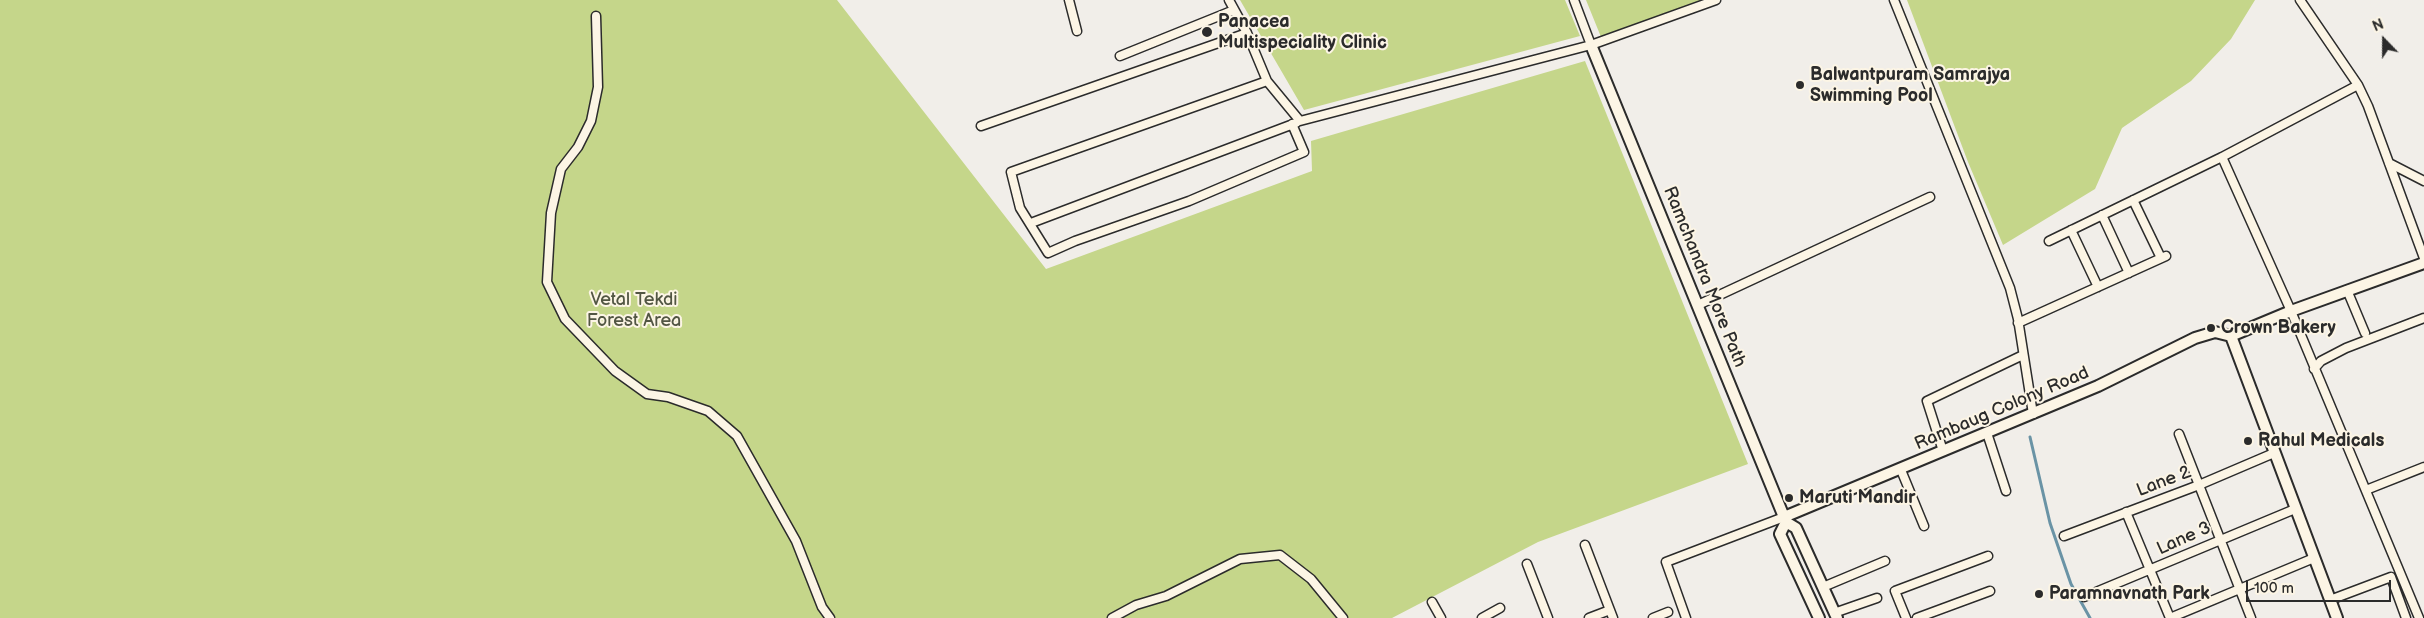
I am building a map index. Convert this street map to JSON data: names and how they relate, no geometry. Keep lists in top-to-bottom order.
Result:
{
  "streets": {
    "street": [
      "Ramchandra More Path",
      "Rambaug Colony Road",
      "Lane 2",
      "Lane 3"
    ]
  },
  "crossings": [
    ["Ramchandra More Path", "Rambaug Colony Road"]
  ],
  "parks": ["Vetal Tekdi Forest Area"],
  "places": [
    "Panacea Multispeciality Clinic",
    "Balwantpuram Samrajya Swimming Pool",
    "Crown Bakery",
    "Rahul Medicals",
    "Maruti Mandir",
    "Paramnavnath Park"
  ],
  "scale_bar": "100 m",
  "north": "top"
}
